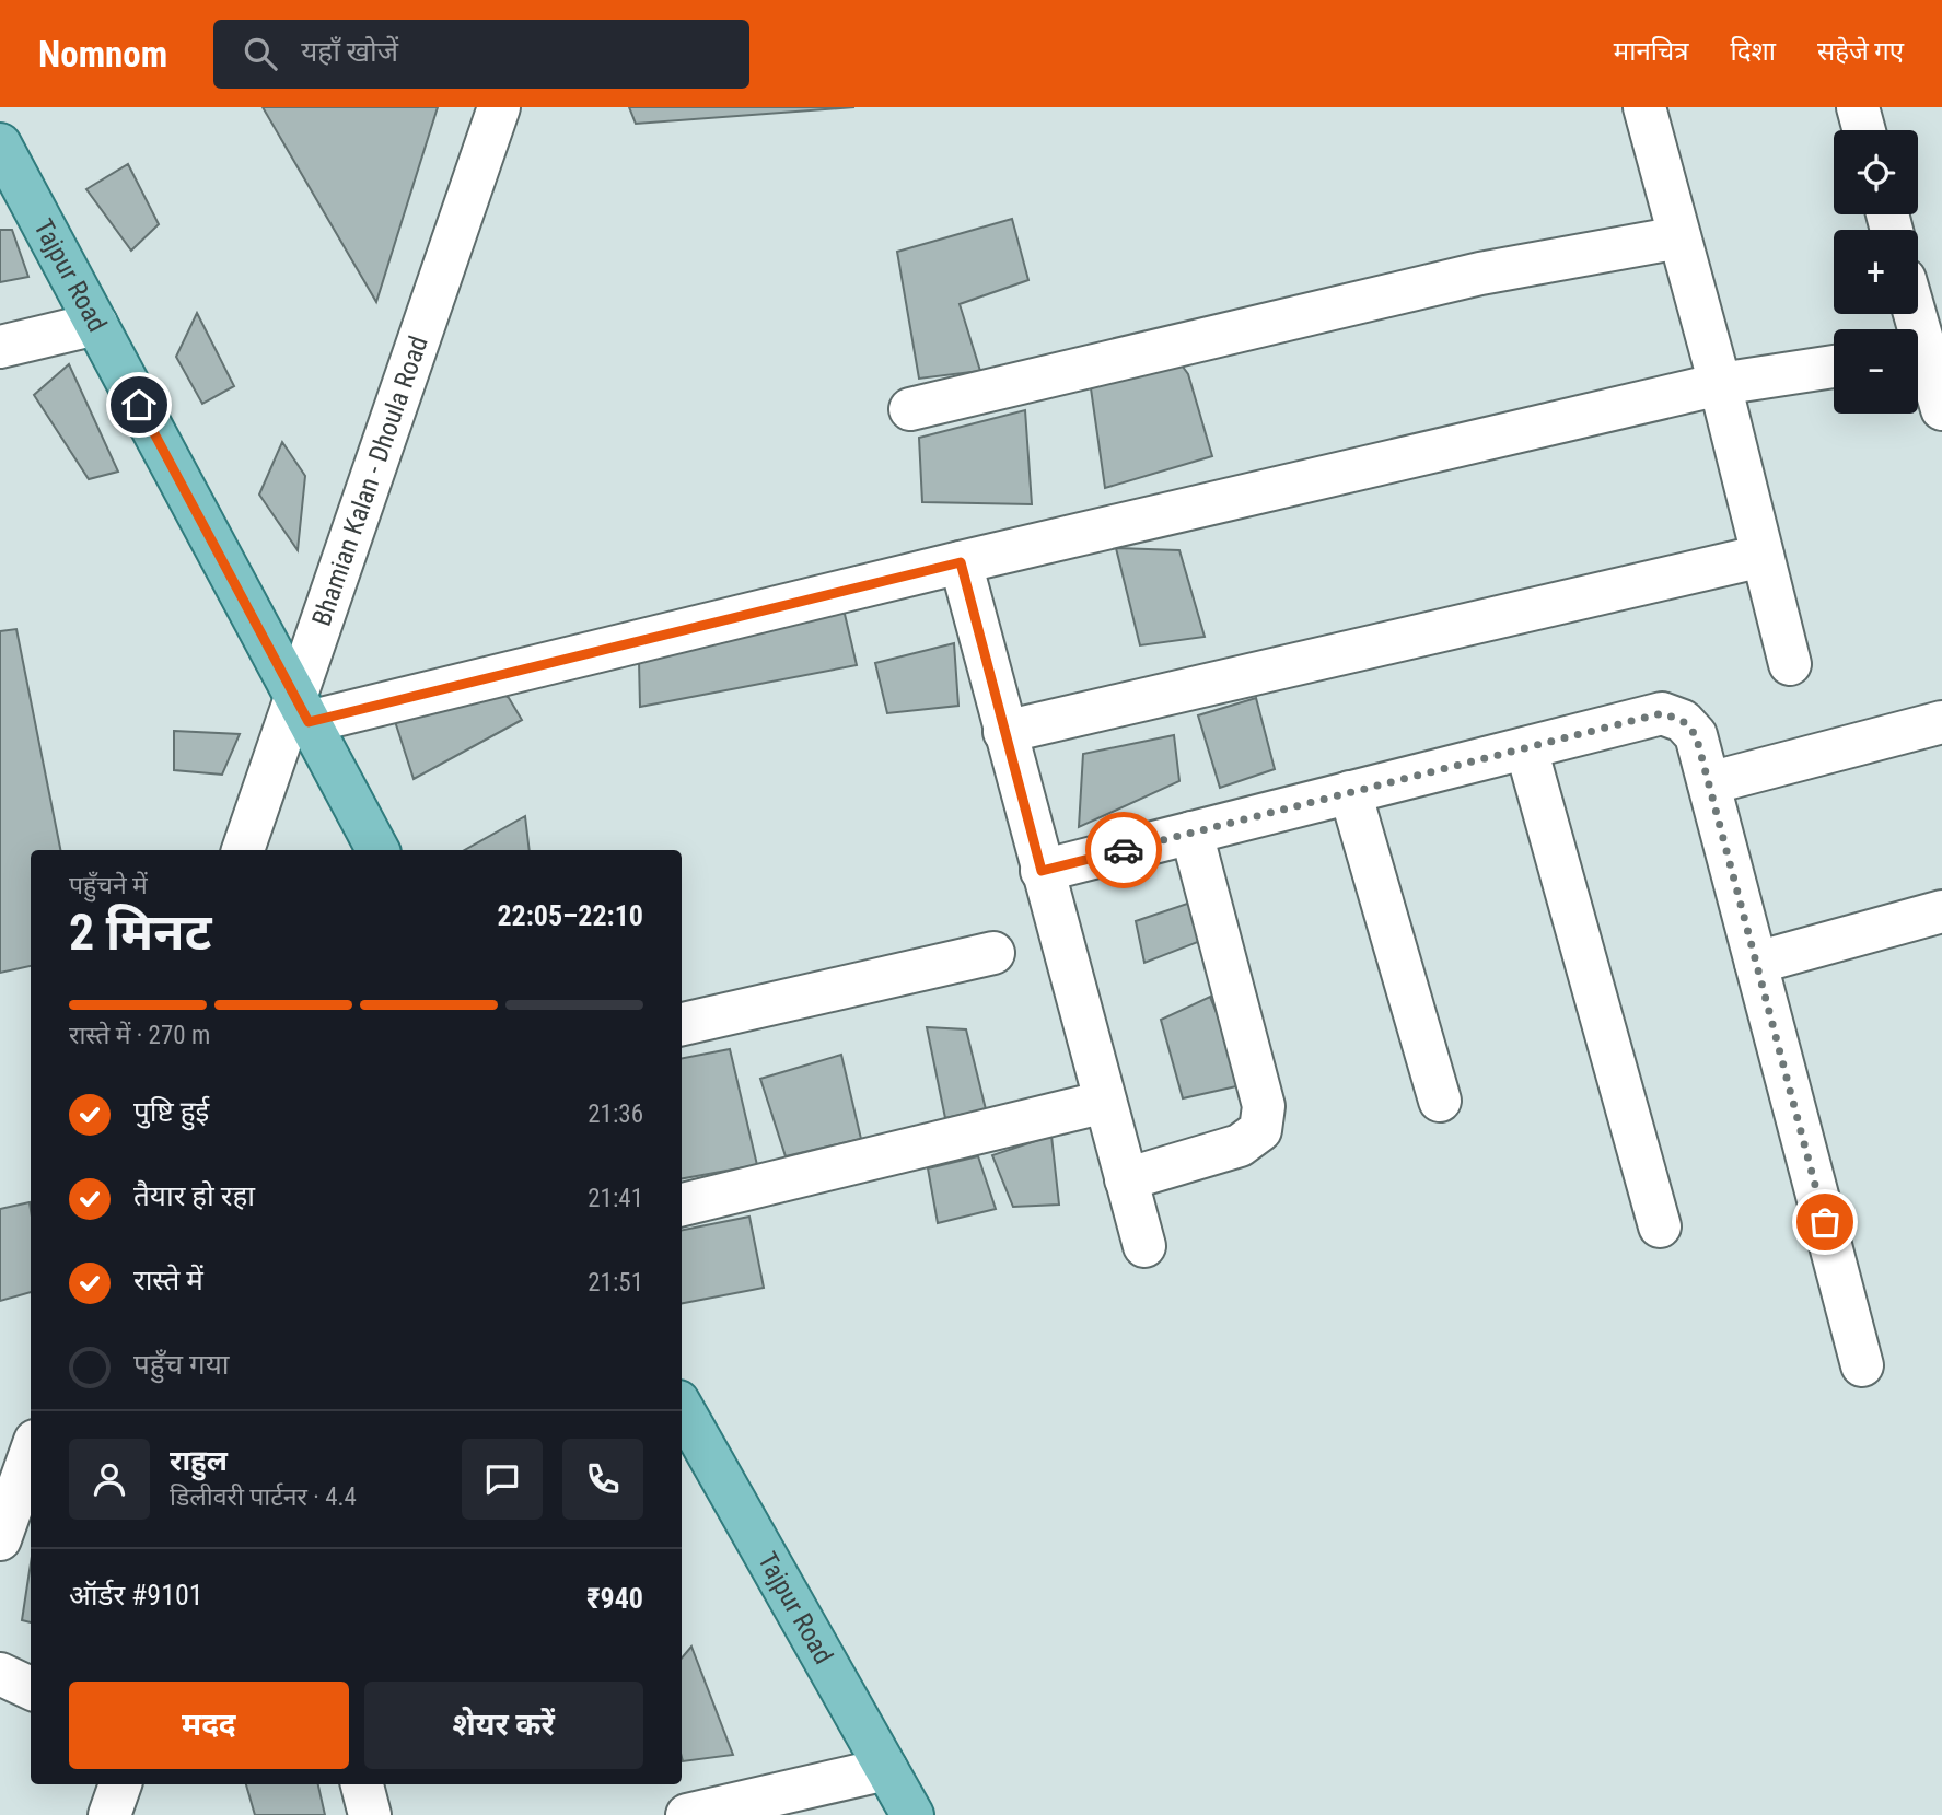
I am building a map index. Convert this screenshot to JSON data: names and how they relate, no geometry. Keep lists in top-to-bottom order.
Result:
{
  "streets": {
    "main road": ["Tajpur Road"],
    "street": ["Bhamian Kalan - Dhoula Road"]
  },
  "crossings": [
    ["Tajpur Road", "Bhamian Kalan - Dhoula Road"]
  ],
  "page": {
    "header": "Nomnom",
    "search": "यहाँ खोजें",
    "nav": ["मानचित्र", "दिशा", "सहेजे गए"],
    "map_buttons": ["+", "−"],
    "heading": ["2 मिनट", "पहुँचने में", "22:05–22:10"],
    "panel": [
      "राहुल",
      "डिलीवरी पार्टनर · 4.4",
      "ऑर्डर #9101",
      "₹940"
    ],
    "bar": "रास्ते में · 270 m",
    "list": [
      ["पुष्टि हुई", "21:36"],
      ["तैयार हो रहा", "21:41"],
      ["रास्ते में", "21:51"],
      "पहुँच गया"
    ],
    "buttons": ["मदद", "शेयर करें"]
  }
}
